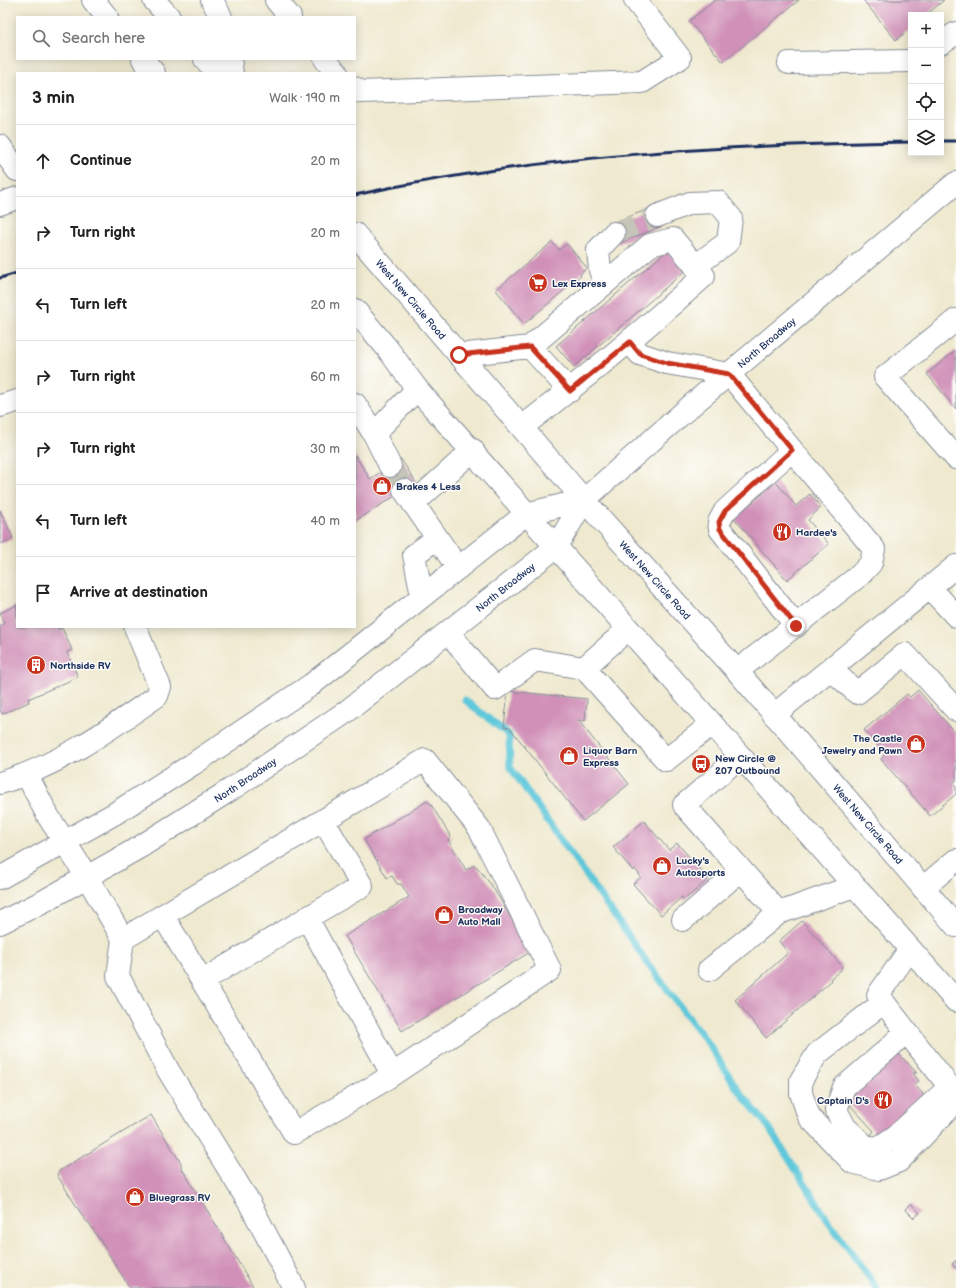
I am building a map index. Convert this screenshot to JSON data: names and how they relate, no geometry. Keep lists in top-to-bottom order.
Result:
{
  "streets": {
    "main road": ["West New Circle Road", "North Broadway"]
  },
  "crossings": [
    ["West New Circle Road", "North Broadway"]
  ],
  "places": {
    "supermarket": ["Lex Express"],
    "shop": [
      "Brakes 4 Less",
      "The Castle Jewelry and Pawn",
      "Liquor Barn Express",
      "Lucky's Autosports",
      "Broadway Auto Mall",
      "Bluegrass RV"
    ],
    "restaurant": ["Hardee's", "Captain D's"],
    "building": ["Northside RV"],
    "bus stop": ["New Circle @ 207 Outbound"]
  },
  "page": {
    "map_buttons": ["+", "−"],
    "search": "Search here",
    "heading": ["3 min", "Walk · 190 m"],
    "list": [
      ["Continue", "20 m"],
      ["Turn right", "20 m"],
      ["Turn left", "20 m"],
      ["Turn right", "60 m"],
      ["Turn right", "30 m"],
      ["Turn left", "40 m"],
      "Arrive at destination"
    ]
  }
}
